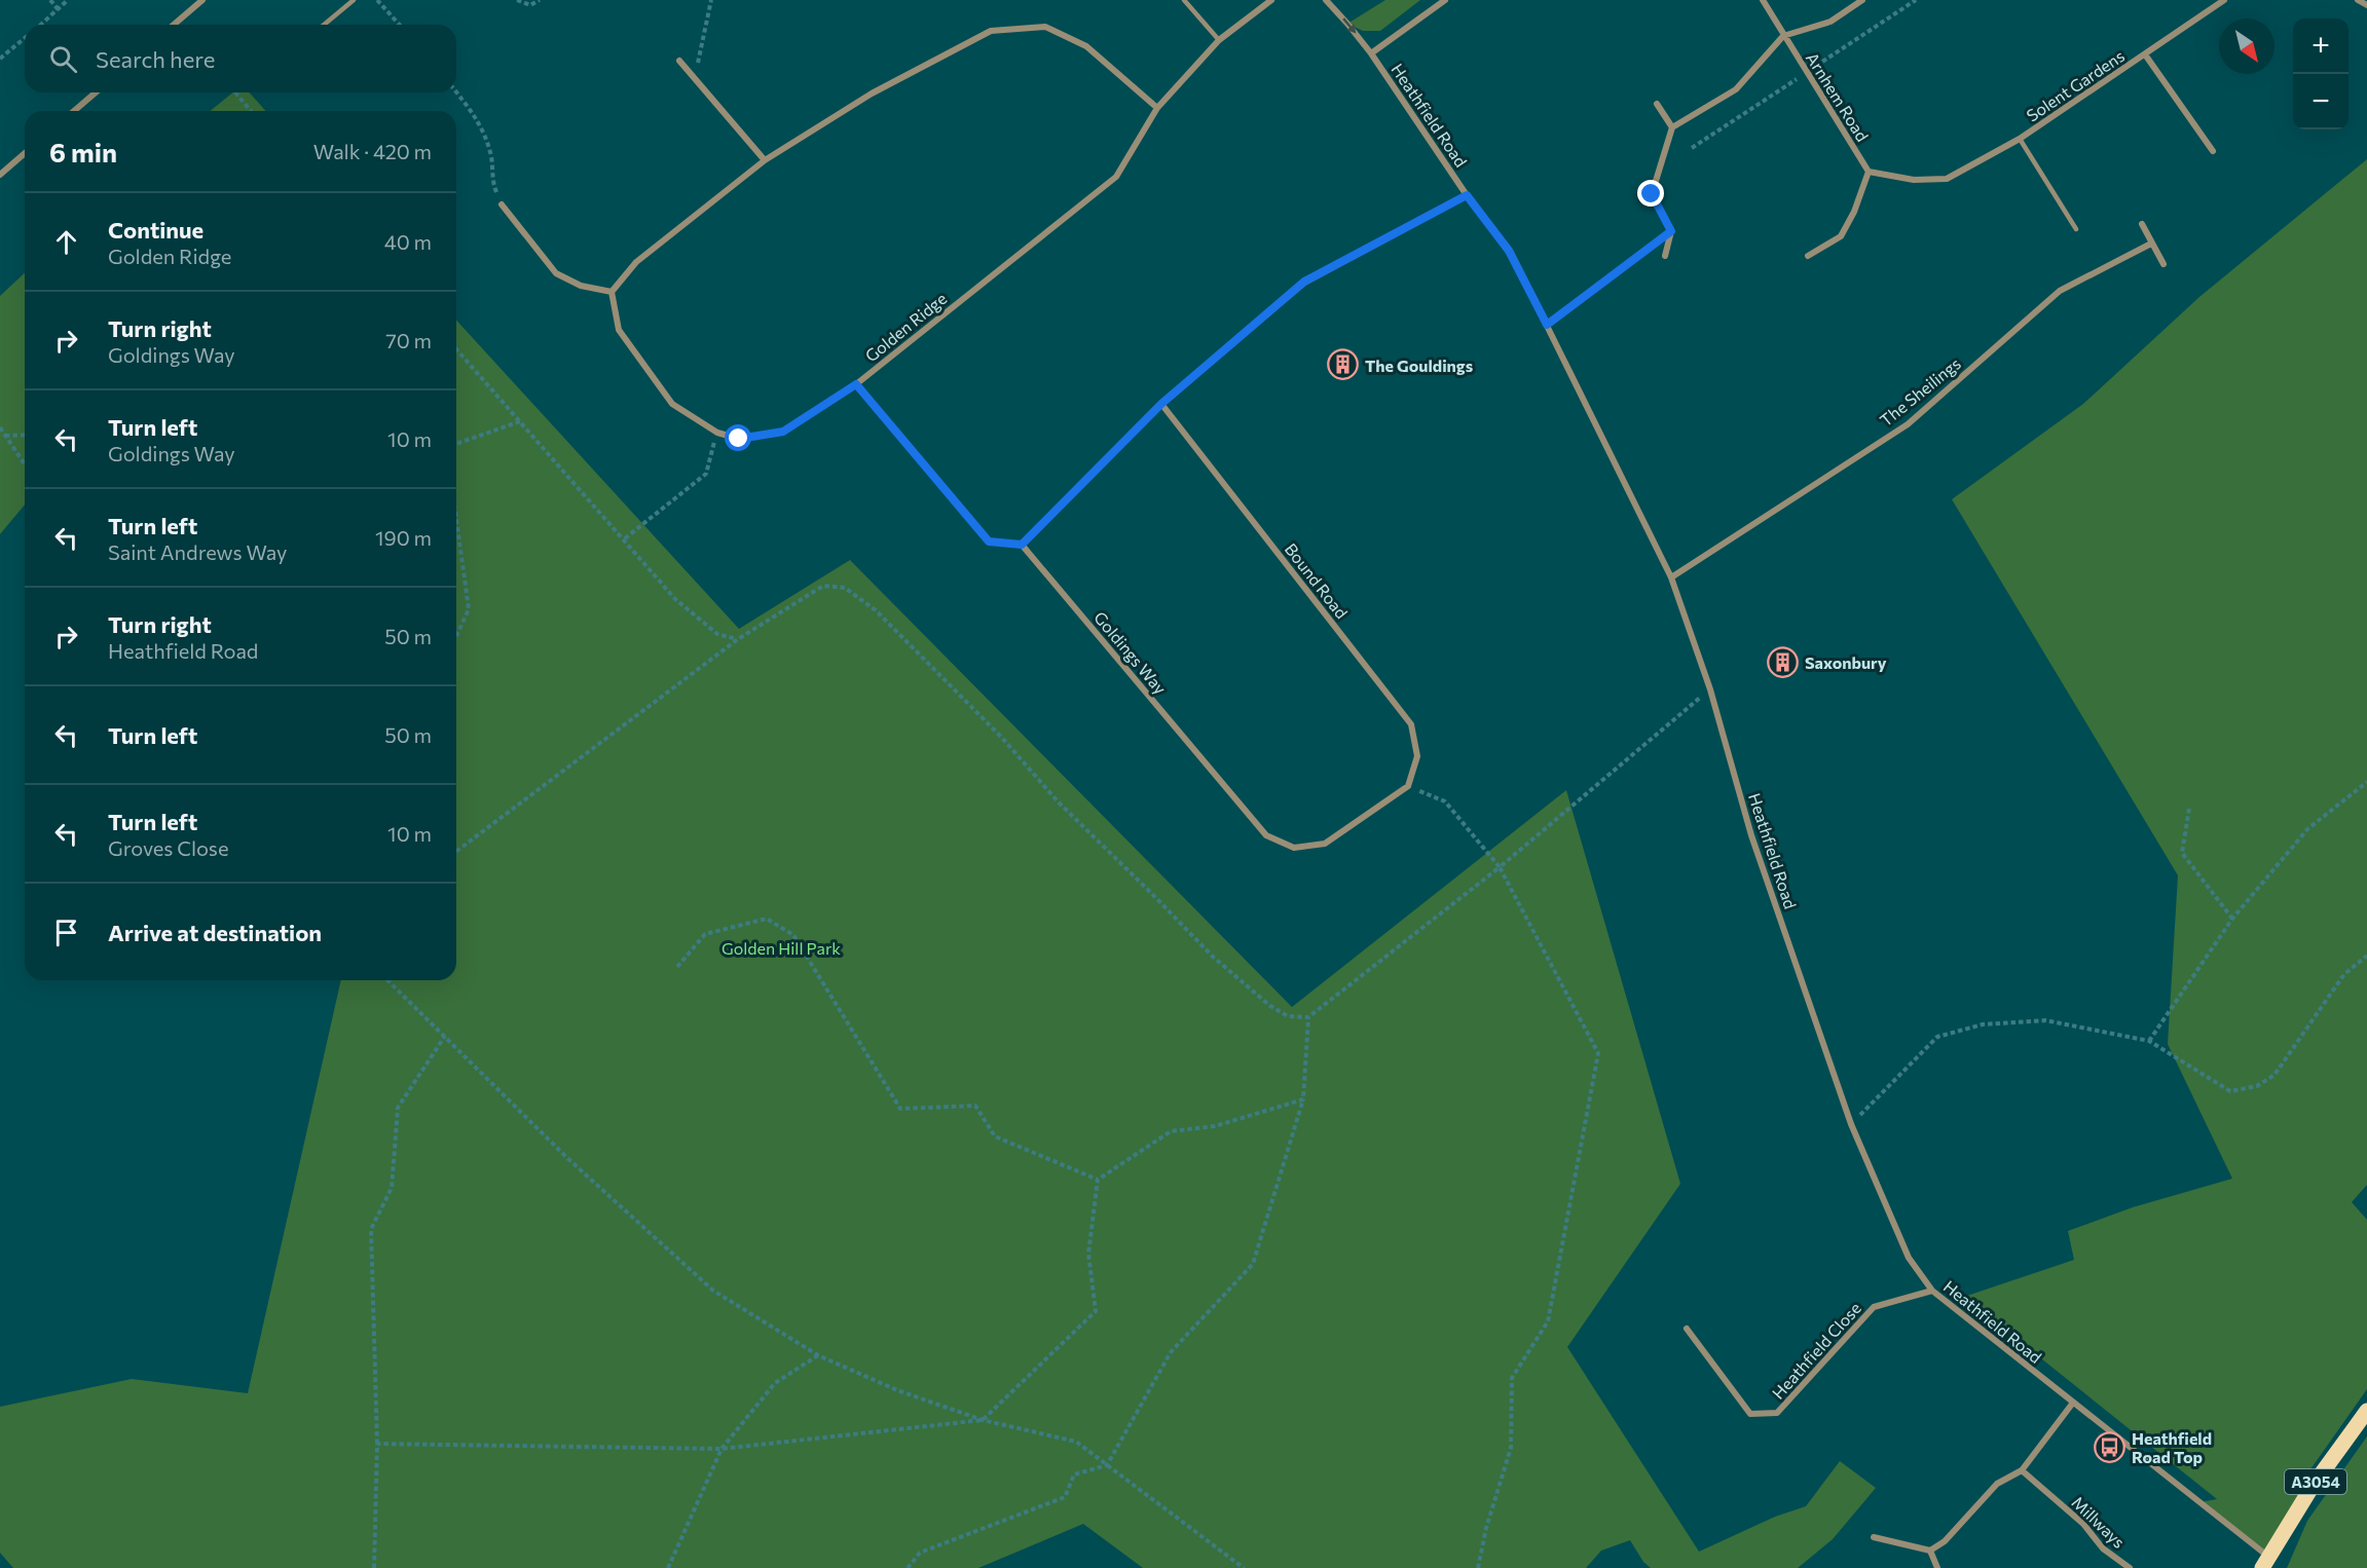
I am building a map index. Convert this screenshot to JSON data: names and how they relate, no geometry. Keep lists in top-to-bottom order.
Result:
{
  "streets": {
    "main road": ["A3054"],
    "street": [
      "Solent Gardens",
      "Arnhem Road",
      "Heathfield Road",
      "Golden Ridge",
      "The Sheilings",
      "Bound Road",
      "Goldings Way",
      "Heathfield Close",
      "Millways"
    ]
  },
  "crossings": [
    ["Heathfield Road", "The Sheilings"],
    ["Heathfield Road", "Heathfield Close"],
    ["Heathfield Road", "A3054"],
    ["Bound Road", "Goldings Way"]
  ],
  "parks": ["Golden Hill Park"],
  "places": {
    "building": ["The Gouldings", "Saxonbury"],
    "bus stop": ["Heathfield Road Top"]
  },
  "north": "bottom right",
  "page": {
    "map_buttons": ["+", "−"],
    "search": "Search here",
    "heading": ["6 min", "Walk · 420 m"],
    "list": [
      ["Continue", "Golden Ridge", "40 m"],
      ["Turn right", "Goldings Way", "70 m"],
      ["Turn left", "Goldings Way", "10 m"],
      ["Turn left", "Saint Andrews Way", "190 m"],
      ["Turn right", "Heathfield Road", "50 m"],
      ["Turn left", "50 m"],
      ["Turn left", "Groves Close", "10 m"],
      "Arrive at destination"
    ]
  }
}
